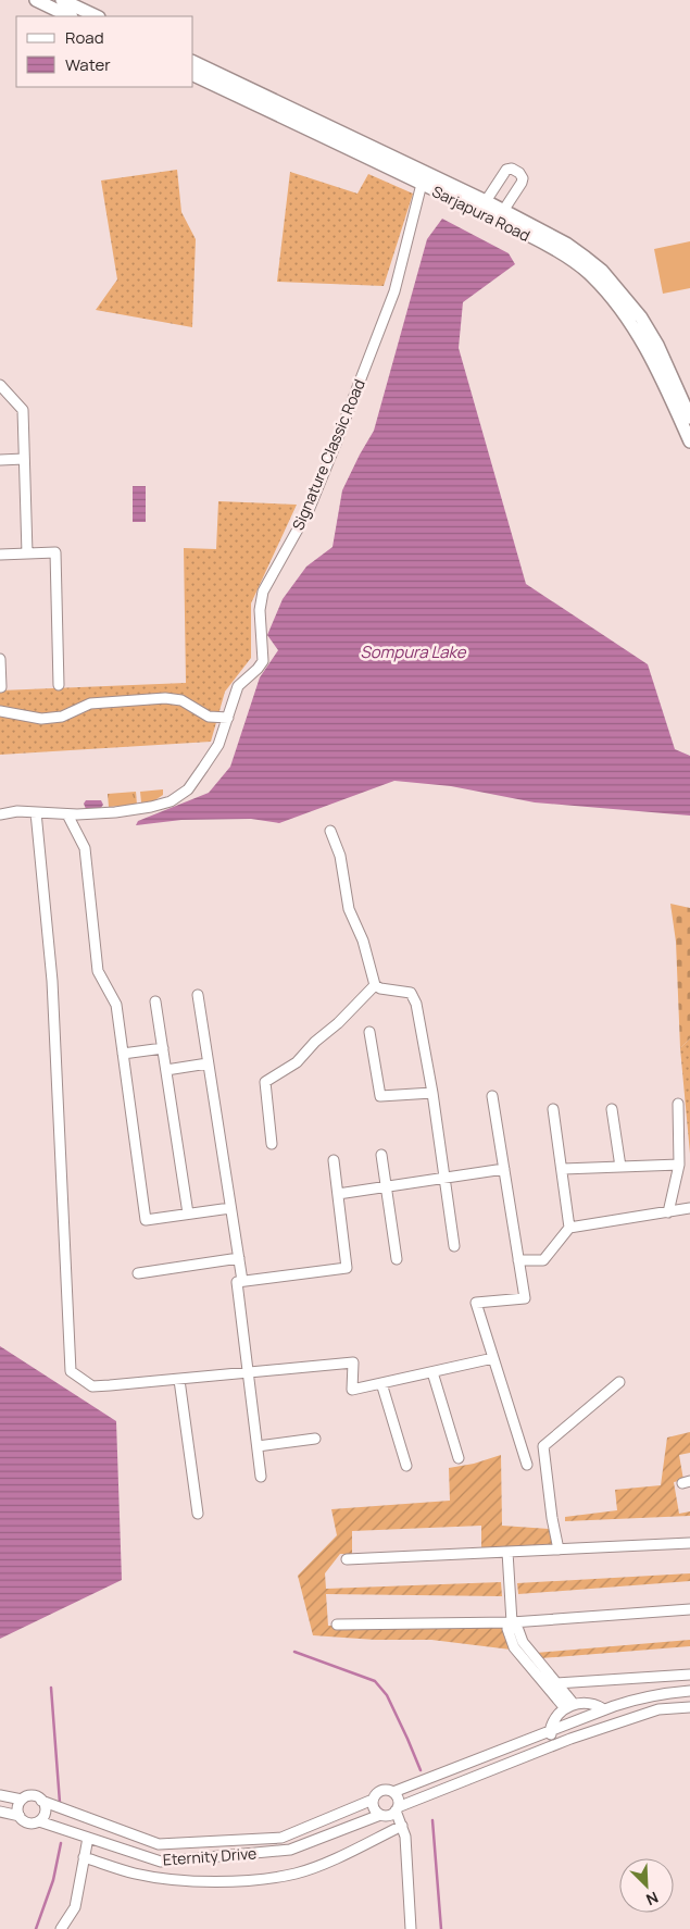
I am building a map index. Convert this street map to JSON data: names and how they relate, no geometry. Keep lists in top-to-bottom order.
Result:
{
  "streets": {
    "main road": ["Sarjapura Road"],
    "street": ["Signature Classic Road", "Eternity Drive"]
  },
  "crossings": [
    ["Sarjapura Road", "Signature Classic Road"]
  ],
  "water": ["Sompura Lake"],
  "legend": ["Road", "Water"],
  "north": "bottom right"
}
